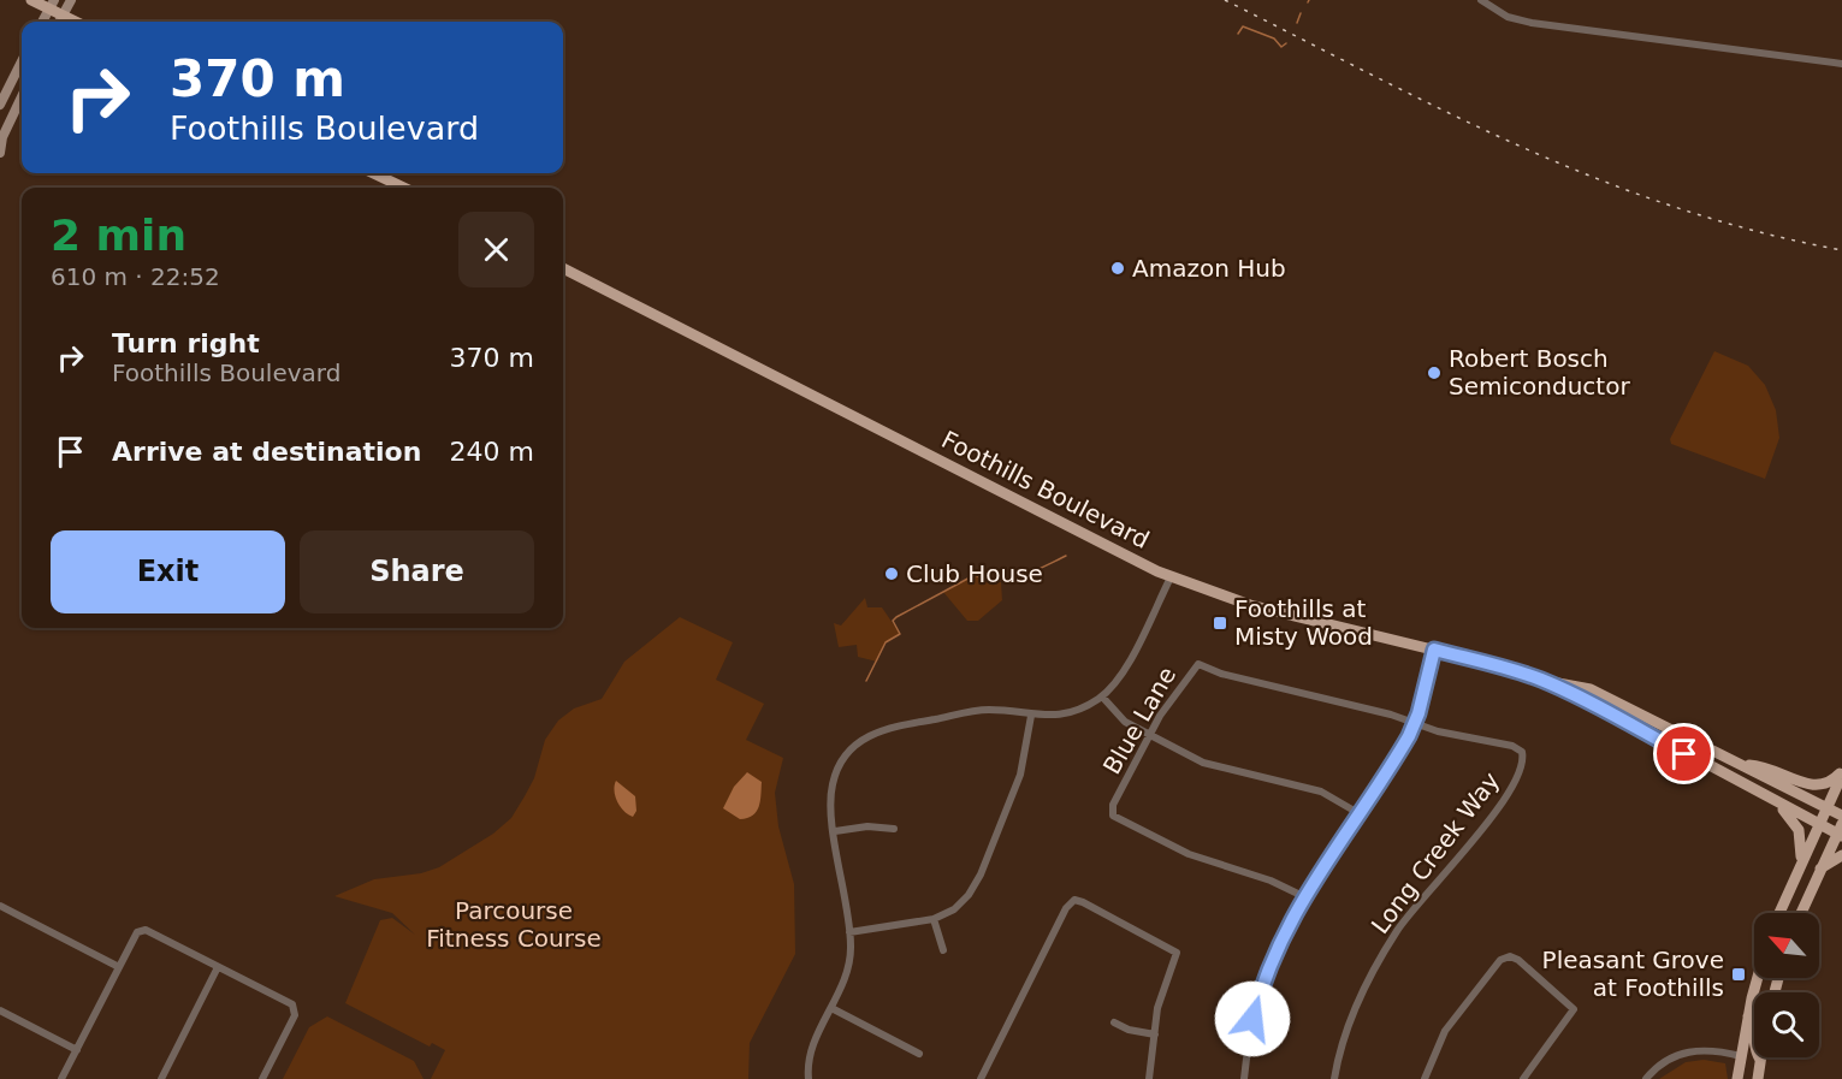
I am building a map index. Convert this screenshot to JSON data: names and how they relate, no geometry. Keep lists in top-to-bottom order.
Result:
{
  "streets": {
    "main road": ["Foothills Boulevard"],
    "street": ["Blue Lane", "Long Creek Way"]
  },
  "crossings": [
    ["Blue Lane", "Long Creek Way"]
  ],
  "parks": ["Parcourse Fitness Course"],
  "places": {
    "other": ["Amazon Hub", "Robert Bosch Semiconductor", "Club House"],
    "transit": ["Foothills at Misty Wood", "Pleasant Grove at Foothills"]
  },
  "north": "top left",
  "page": {
    "turn": ["370 m", "Foothills Boulevard"],
    "heading": ["2 min", "610 m · 22:52"],
    "list": [
      {
        "name": "Turn right",
        "note": "Foothills Boulevard",
        "value": "370 m"
      },
      {
        "name": "Arrive at destination",
        "value": "240 m"
      }
    ],
    "buttons": ["Exit", "Share"]
  }
}
